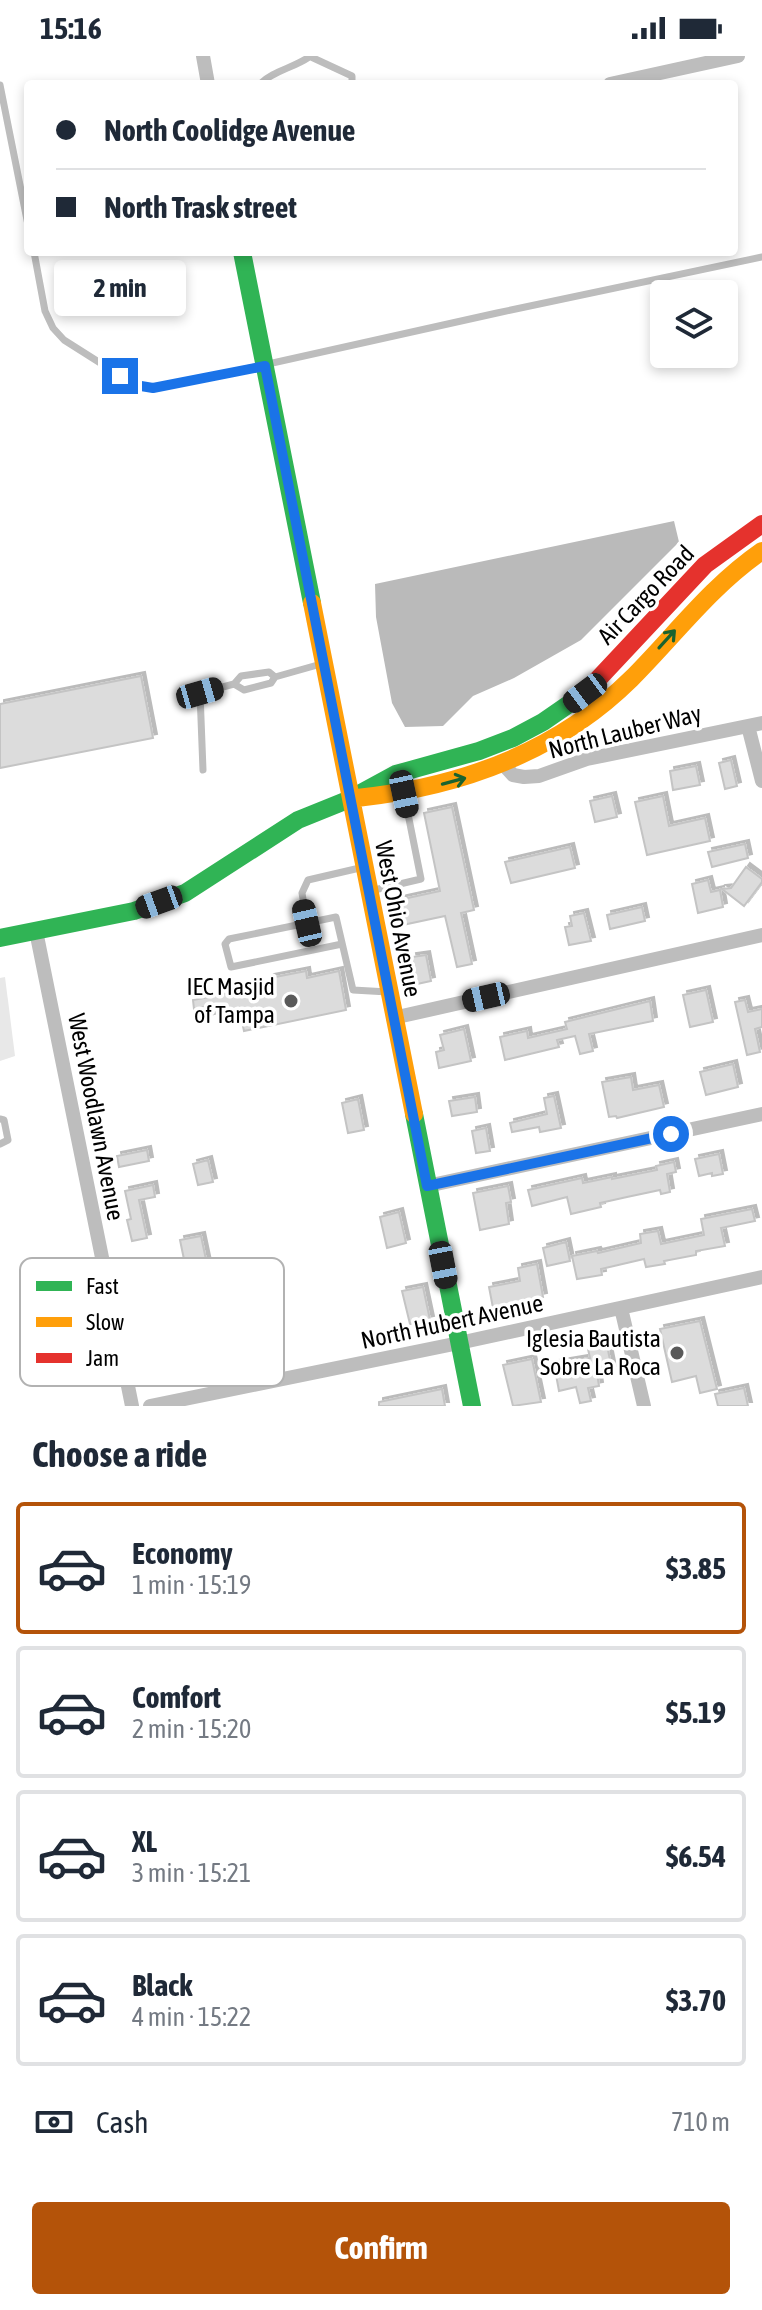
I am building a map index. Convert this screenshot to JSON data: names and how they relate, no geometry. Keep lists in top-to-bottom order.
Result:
{
  "streets": {
    "street": [
      "Air Cargo Road",
      "North Lauber Way",
      "West Ohio Avenue",
      "West Woodlawn Avenue",
      "North Hubert Avenue"
    ]
  },
  "crossings": [
    ["Air Cargo Road", "North Lauber Way"],
    ["Air Cargo Road", "West Ohio Avenue"],
    ["Air Cargo Road", "West Woodlawn Avenue"],
    ["West Ohio Avenue", "North Hubert Avenue"]
  ],
  "places": ["IEC Masjid of Tampa", "Iglesia Bautista Sobre La Roca"],
  "legend": ["Fast", "Slow", "Jam"],
  "page": {
    "status": "15:16",
    "banner": ["North Coolidge Avenue", "North Trask street"],
    "bubble": "2 min",
    "heading": "Choose a ride",
    "list": [
      {
        "name": "Economy",
        "note": "1 min · 15:19",
        "value": "$3.85"
      },
      {
        "name": "Comfort",
        "note": "2 min · 15:20",
        "value": "$5.19"
      },
      {
        "name": "XL",
        "note": "3 min · 15:21",
        "value": "$6.54"
      },
      {
        "name": "Black",
        "note": "4 min · 15:22",
        "value": "$3.70"
      }
    ],
    "pay": ["Cash", "710 m"],
    "buttons": "Confirm"
  }
}
